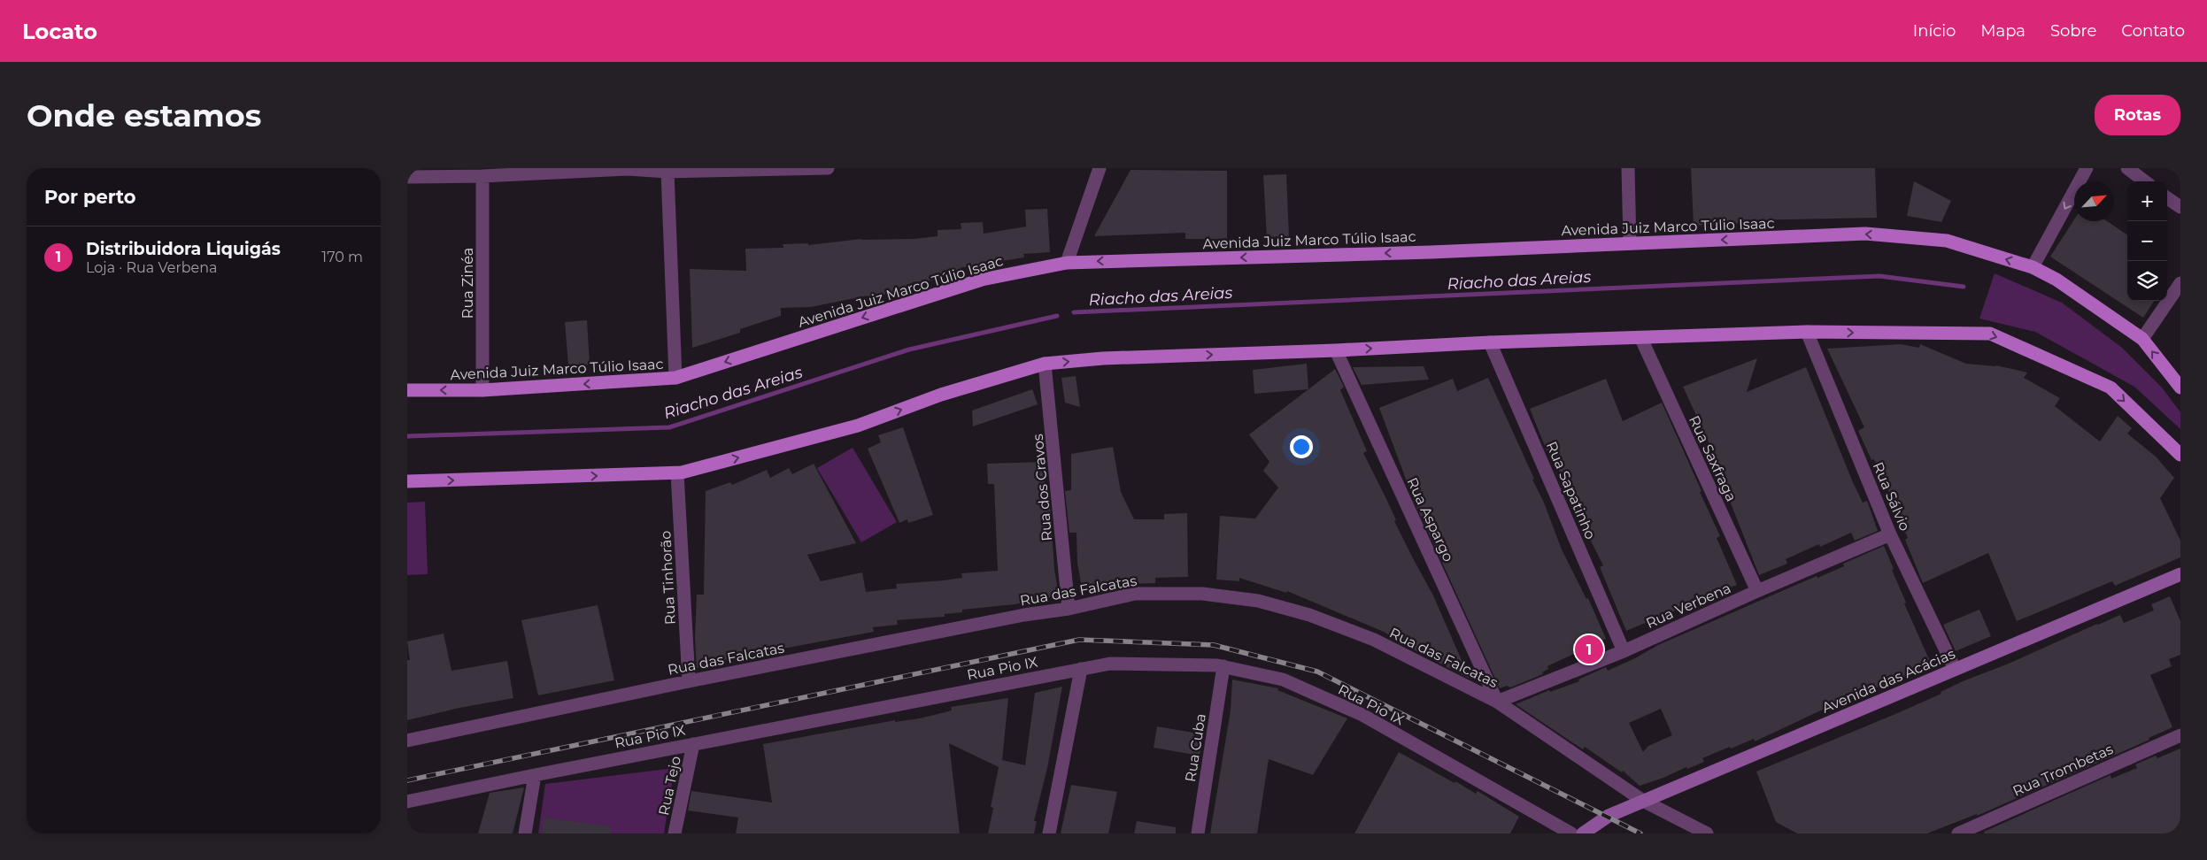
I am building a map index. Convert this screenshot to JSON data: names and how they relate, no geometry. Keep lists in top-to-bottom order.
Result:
{
  "streets": {
    "main road": ["Avenida Juiz Marco Túlio Isaac", "Avenida das Acácias"],
    "street": [
      "Rua Zinéa",
      "Rua Saxfraga",
      "Rua dos Cravos",
      "Rua Sapatinho",
      "Rua Sálvio",
      "Rua Aspargo",
      "Rua Tinhorão",
      "Rua das Falcatas",
      "Rua Verbena",
      "Rua Pio IX",
      "Rua Cuba",
      "Rua Trombetas",
      "Rua Tejo"
    ]
  },
  "crossings": [
    ["Avenida Juiz Marco Túlio Isaac", "Rua Zinéa"],
    ["Rua Saxfraga", "Rua Verbena"],
    ["Rua dos Cravos", "Rua das Falcatas"],
    ["Rua Sapatinho", "Rua Verbena"],
    ["Rua Sálvio", "Rua Verbena"],
    ["Rua Sálvio", "Avenida das Acácias"],
    ["Rua Aspargo", "Rua das Falcatas"],
    ["Rua Aspargo", "Rua Verbena"],
    ["Rua Tinhorão", "Rua das Falcatas"],
    ["Rua das Falcatas", "Rua Verbena"],
    ["Rua das Falcatas", "Avenida das Acácias"],
    ["Rua Pio IX", "Rua Cuba"],
    ["Rua Pio IX", "Rua Tejo"]
  ],
  "water": ["Riacho das Areias"],
  "north": "top right",
  "page": {
    "header": "Locato",
    "nav": [
      "Início",
      "Mapa",
      "Sobre",
      "Contato"
    ],
    "buttons": "Rotas",
    "title": "Onde estamos",
    "heading": "Por perto",
    "map_buttons": ["+", "−"],
    "list": [
      {
        "mark": "1",
        "name": "Distribuidora Liquigás",
        "note": "Loja · Rua Verbena",
        "value": "170 m"
      }
    ],
    "pins": "1"
  }
}
